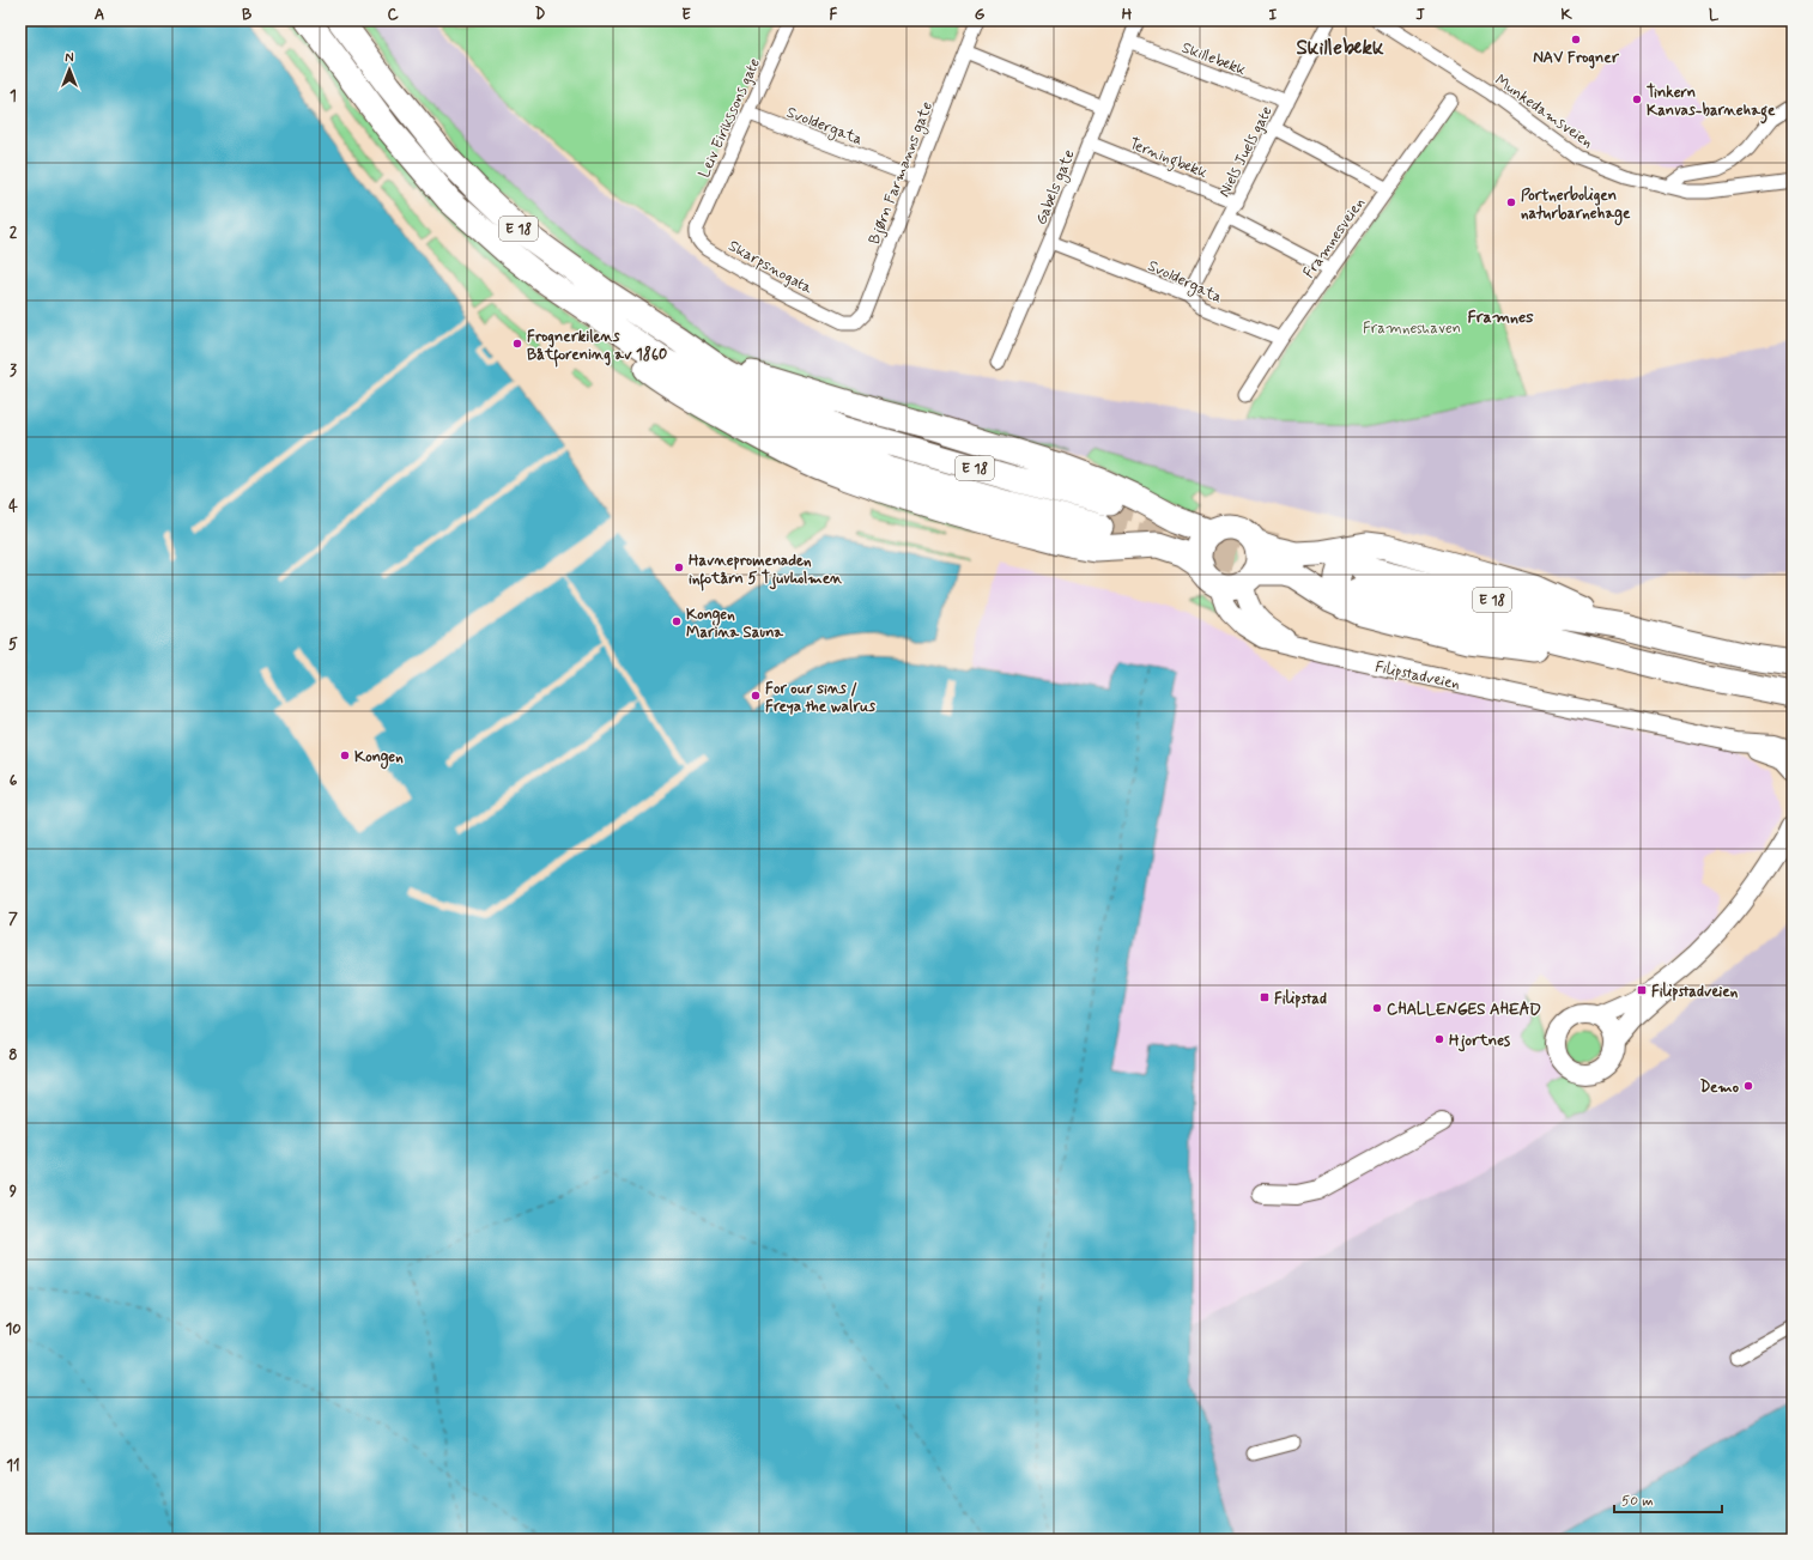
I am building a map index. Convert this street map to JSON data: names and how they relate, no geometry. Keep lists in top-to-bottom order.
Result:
{
  "streets": {
    "highway": ["E 18"],
    "street": [
      "Skillebekk",
      "Munkedamsveien",
      "Leiv Eirikssons gate",
      "Svoldergata",
      "Niels Juels gate",
      "Terningbekk",
      "Bjørn Farmanns gate",
      "Gabels gate",
      "Framnesveien",
      "Skarpsnogata",
      "Filipstadveien"
    ]
  },
  "crossings": [
    ["Skillebekk", "Niels Juels gate"],
    ["Skillebekk", "Gabels gate"],
    ["Leiv Eirikssons gate", "Svoldergata"],
    ["Leiv Eirikssons gate", "Skarpsnogata"],
    ["Svoldergata", "Niels Juels gate"],
    ["Svoldergata", "Bjørn Farmanns gate"],
    ["Svoldergata", "Gabels gate"],
    ["Svoldergata", "Framnesveien"],
    ["Niels Juels gate", "Terningbekk"],
    ["Terningbekk", "Gabels gate"],
    ["Bjørn Farmanns gate", "Skarpsnogata"]
  ],
  "districts": ["Skillebekk", "Framnes"],
  "parks": ["Framneshaven"],
  "places": {
    "other": [
      "NAV Frogner",
      "Tinkern Kanvas-barnehage",
      "Portnerboligen naturbarnehage",
      "Frognerkilens Båtforening av 1860",
      "Havnepromenaden infotårn 5 Tjuvholmen",
      "Kongen Marina Sauna",
      "For our sins / Freya the walrus",
      "Kongen",
      "CHALLENGES AHEAD",
      "Hjortnes",
      "Demo"
    ],
    "transit": ["Filipstadveien", "Filipstad"]
  },
  "scale_bar": "50 m",
  "north": "top",
  "grid": {
    "columns": [
      "A",
      "B",
      "C",
      "D",
      "E",
      "F",
      "G",
      "H",
      "I",
      "J",
      "K",
      "L"
    ],
    "rows": [
      "1",
      "2",
      "3",
      "4",
      "5",
      "6",
      "7",
      "8",
      "9",
      "10",
      "11"
    ]
  }
}
